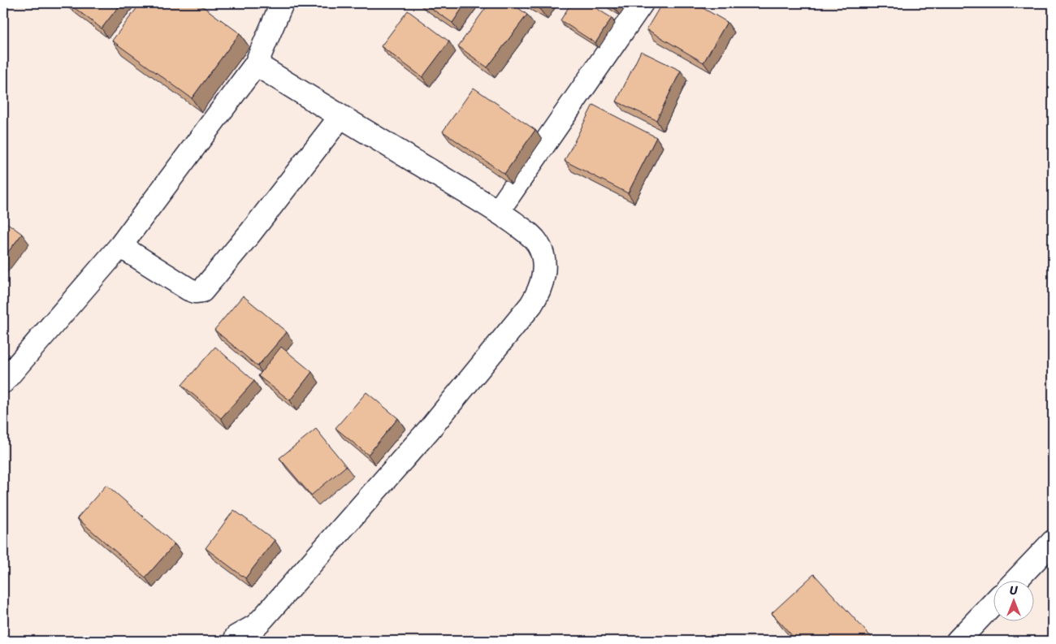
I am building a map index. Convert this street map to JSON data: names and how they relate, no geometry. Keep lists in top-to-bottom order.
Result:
{
  "north": "top"
}
